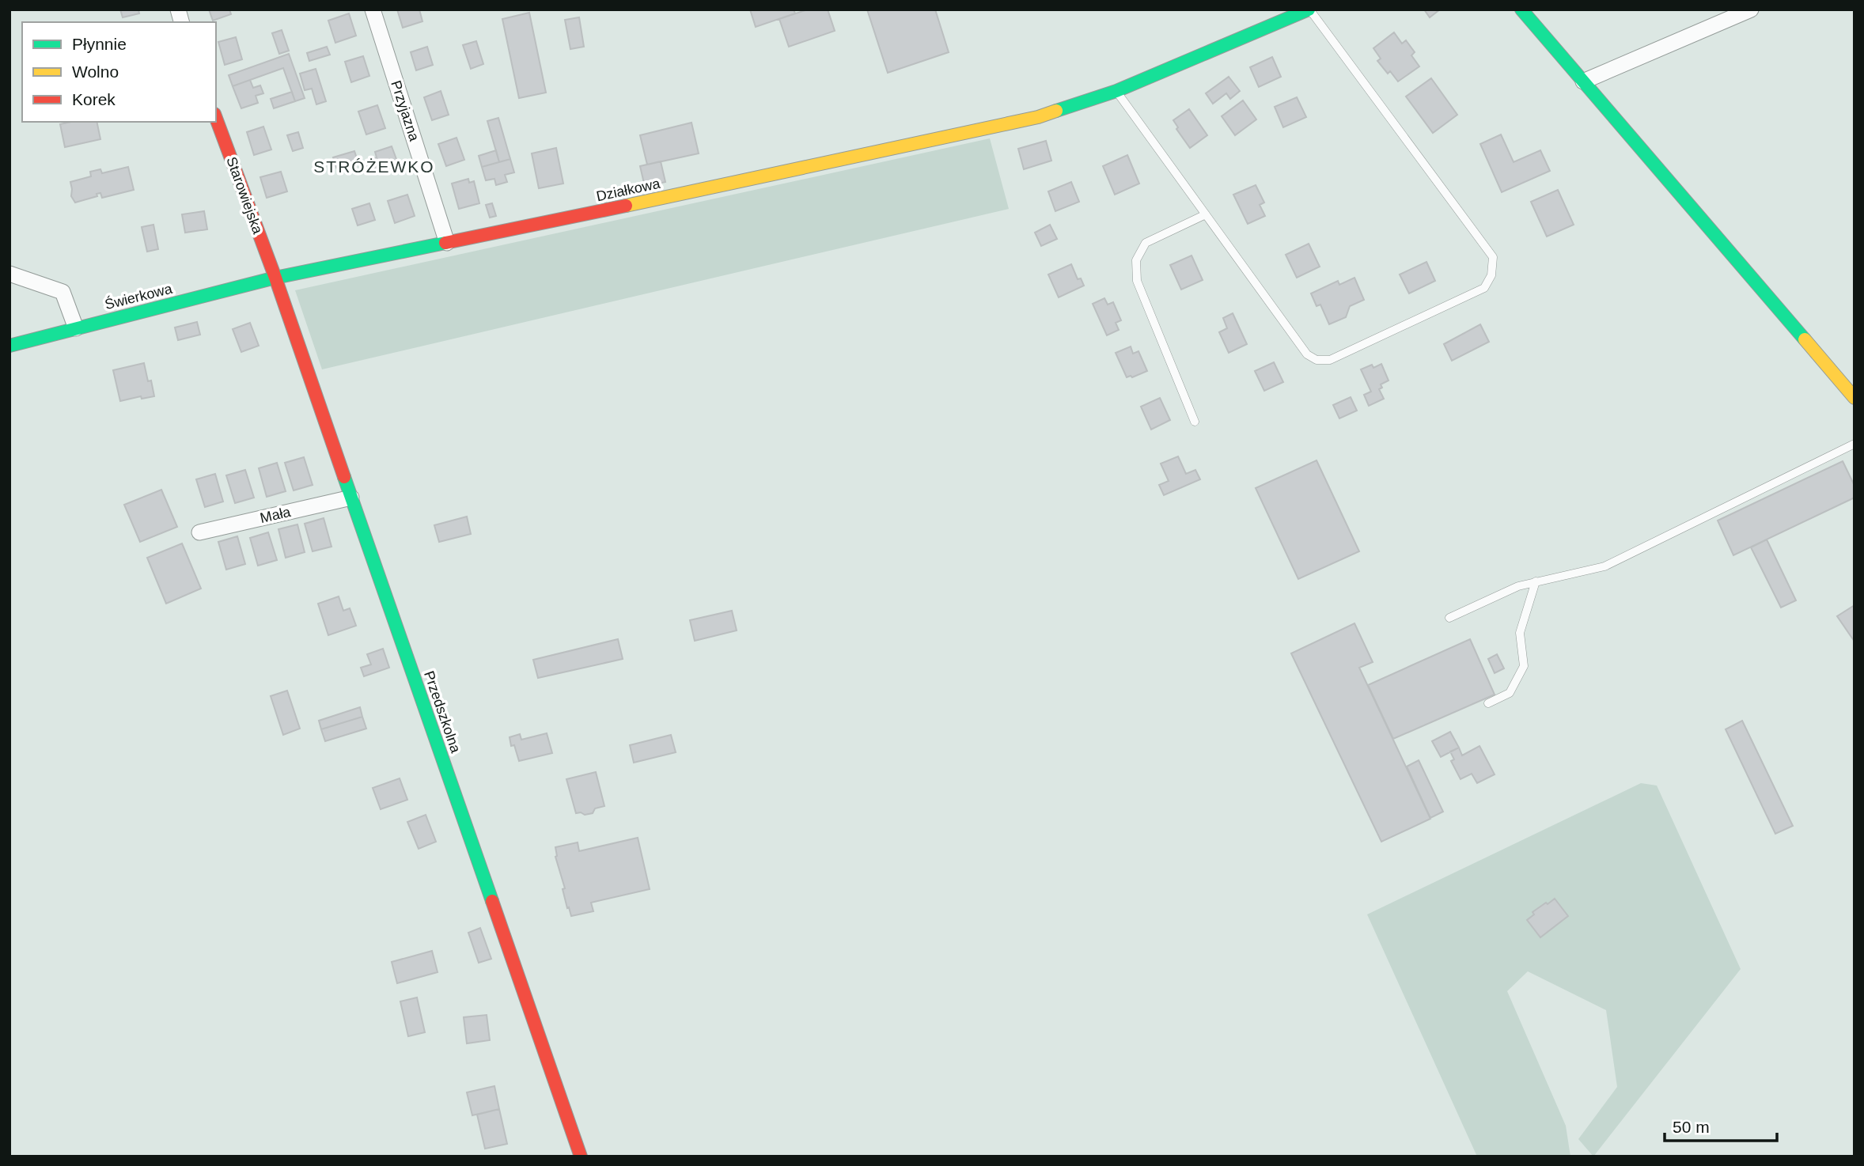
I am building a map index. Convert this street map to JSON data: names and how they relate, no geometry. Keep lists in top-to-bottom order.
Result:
{
  "streets": {
    "street": [
      "Przyjazna",
      "Działkowa",
      "Starowiejska",
      "Świerkowa",
      "Mała",
      "Przedszkolna"
    ]
  },
  "crossings": [
    ["Przyjazna", "Działkowa"],
    ["Działkowa", "Starowiejska"],
    ["Działkowa", "Świerkowa"],
    ["Działkowa", "Przedszkolna"],
    ["Starowiejska", "Świerkowa"],
    ["Starowiejska", "Przedszkolna"],
    ["Świerkowa", "Przedszkolna"],
    ["Mała", "Przedszkolna"]
  ],
  "districts": ["STRÓŻEWKO"],
  "legend": ["Płynnie", "Wolno", "Korek"],
  "scale_bar": "50 m"
}
